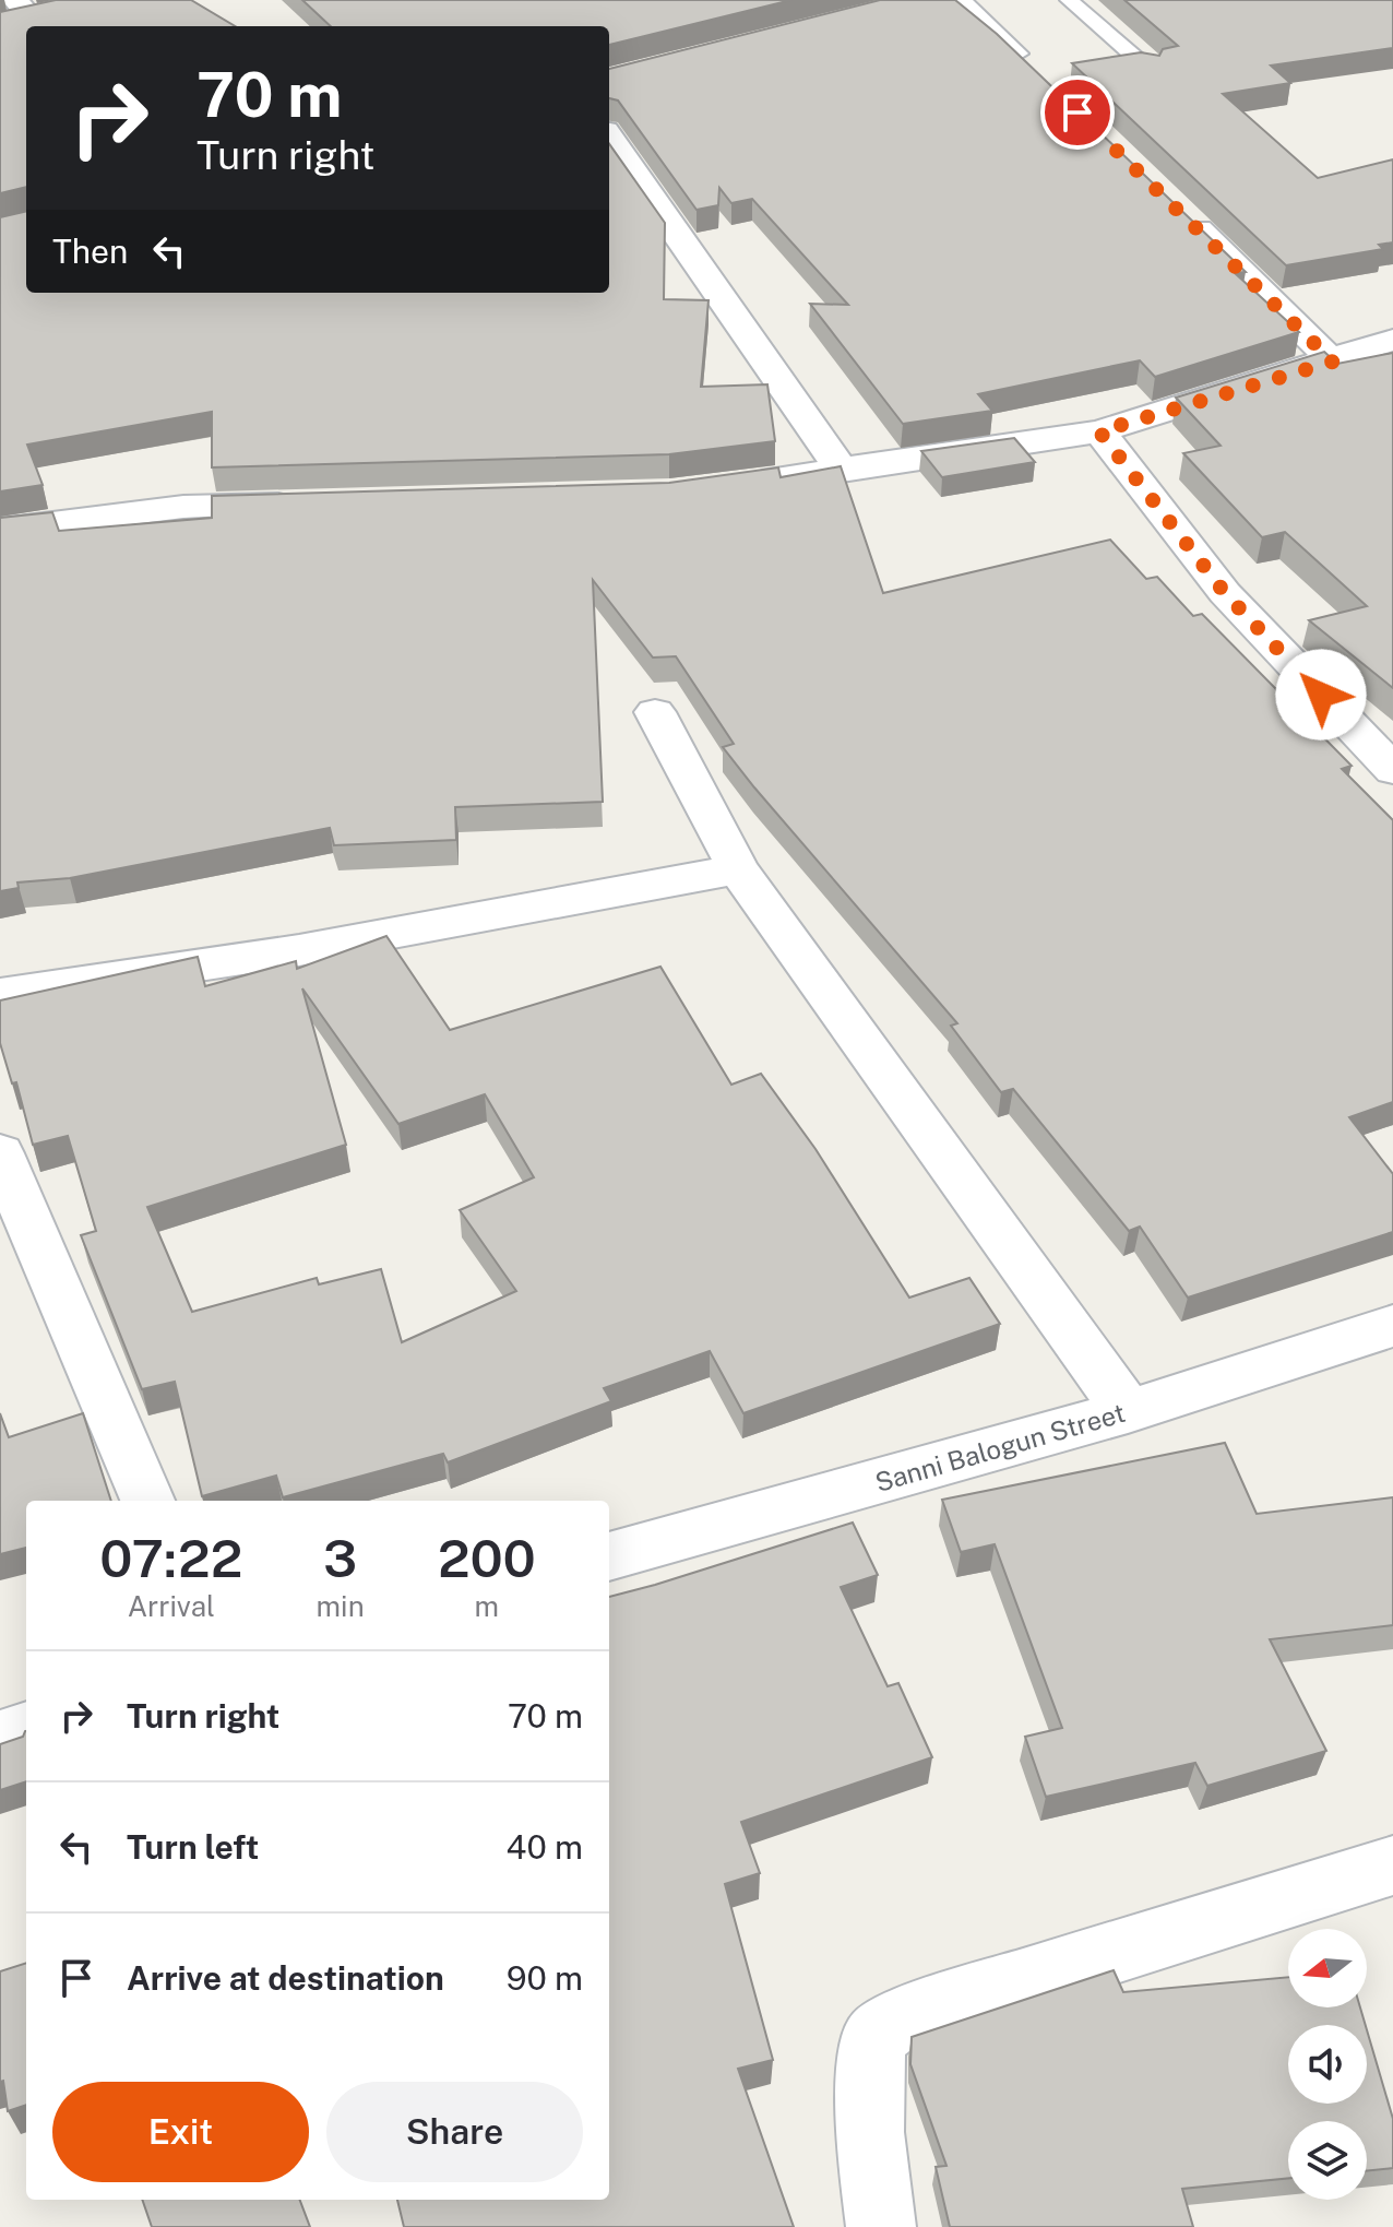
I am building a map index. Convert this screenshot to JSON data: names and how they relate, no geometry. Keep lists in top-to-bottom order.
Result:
{
  "streets": {
    "street": ["Sanni Balogun Street"]
  },
  "north": "left",
  "page": {
    "turn": ["70 m", "Turn right"],
    "then": "Then",
    "eta": [
      "07:22",
      "Arrival",
      "3",
      "min",
      "200",
      "m"
    ],
    "list": [
      {
        "name": "Turn right",
        "value": "70 m"
      },
      {
        "name": "Turn left",
        "value": "40 m"
      },
      {
        "name": "Arrive at destination",
        "value": "90 m"
      }
    ],
    "buttons": ["Exit", "Share"]
  }
}
